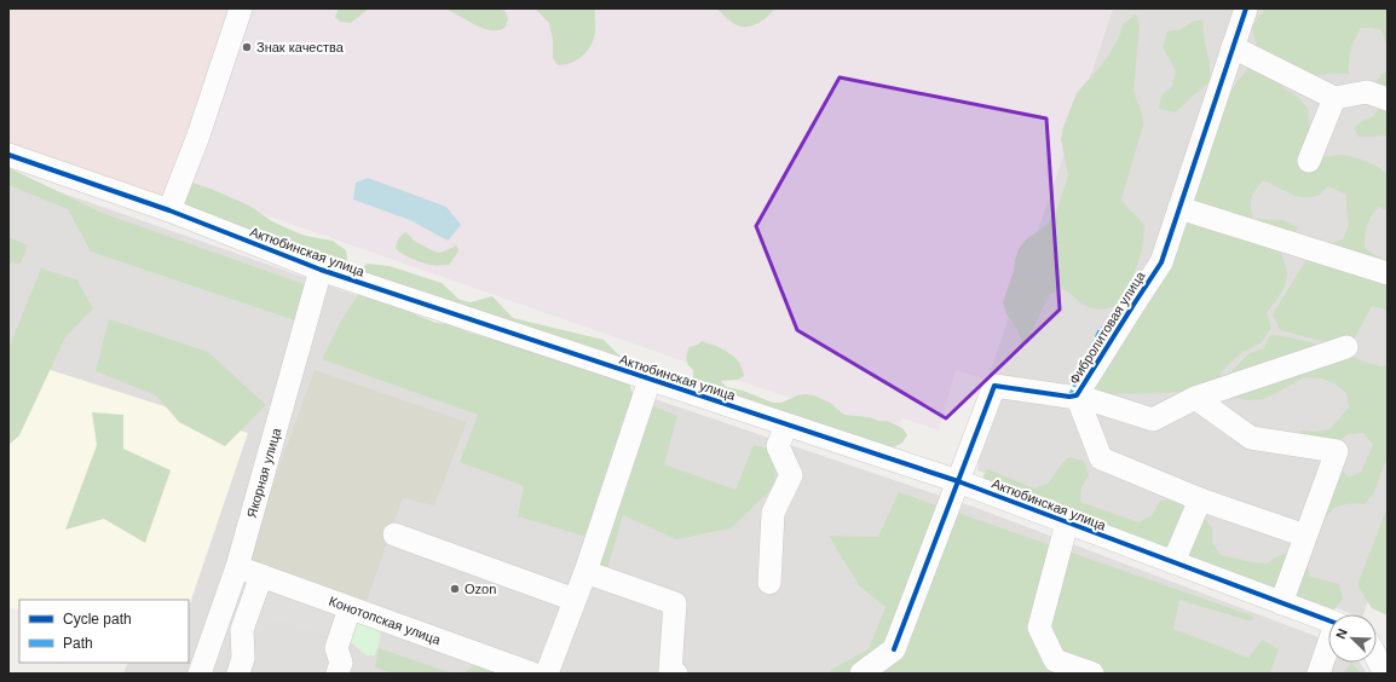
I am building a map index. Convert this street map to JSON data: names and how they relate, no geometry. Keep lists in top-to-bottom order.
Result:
{
  "streets": {
    "street": [
      "Актюбинская улица",
      "Фибролитовая улица",
      "Якорная улица",
      "Конотопская улица"
    ]
  },
  "crossings": [
    ["Актюбинская улица", "Фибролитовая улица"],
    ["Актюбинская улица", "Якорная улица"],
    ["Якорная улица", "Конотопская улица"]
  ],
  "places": ["Знак качества", "Ozon"],
  "legend": ["Cycle path", "Path"],
  "north": "top left"
}
